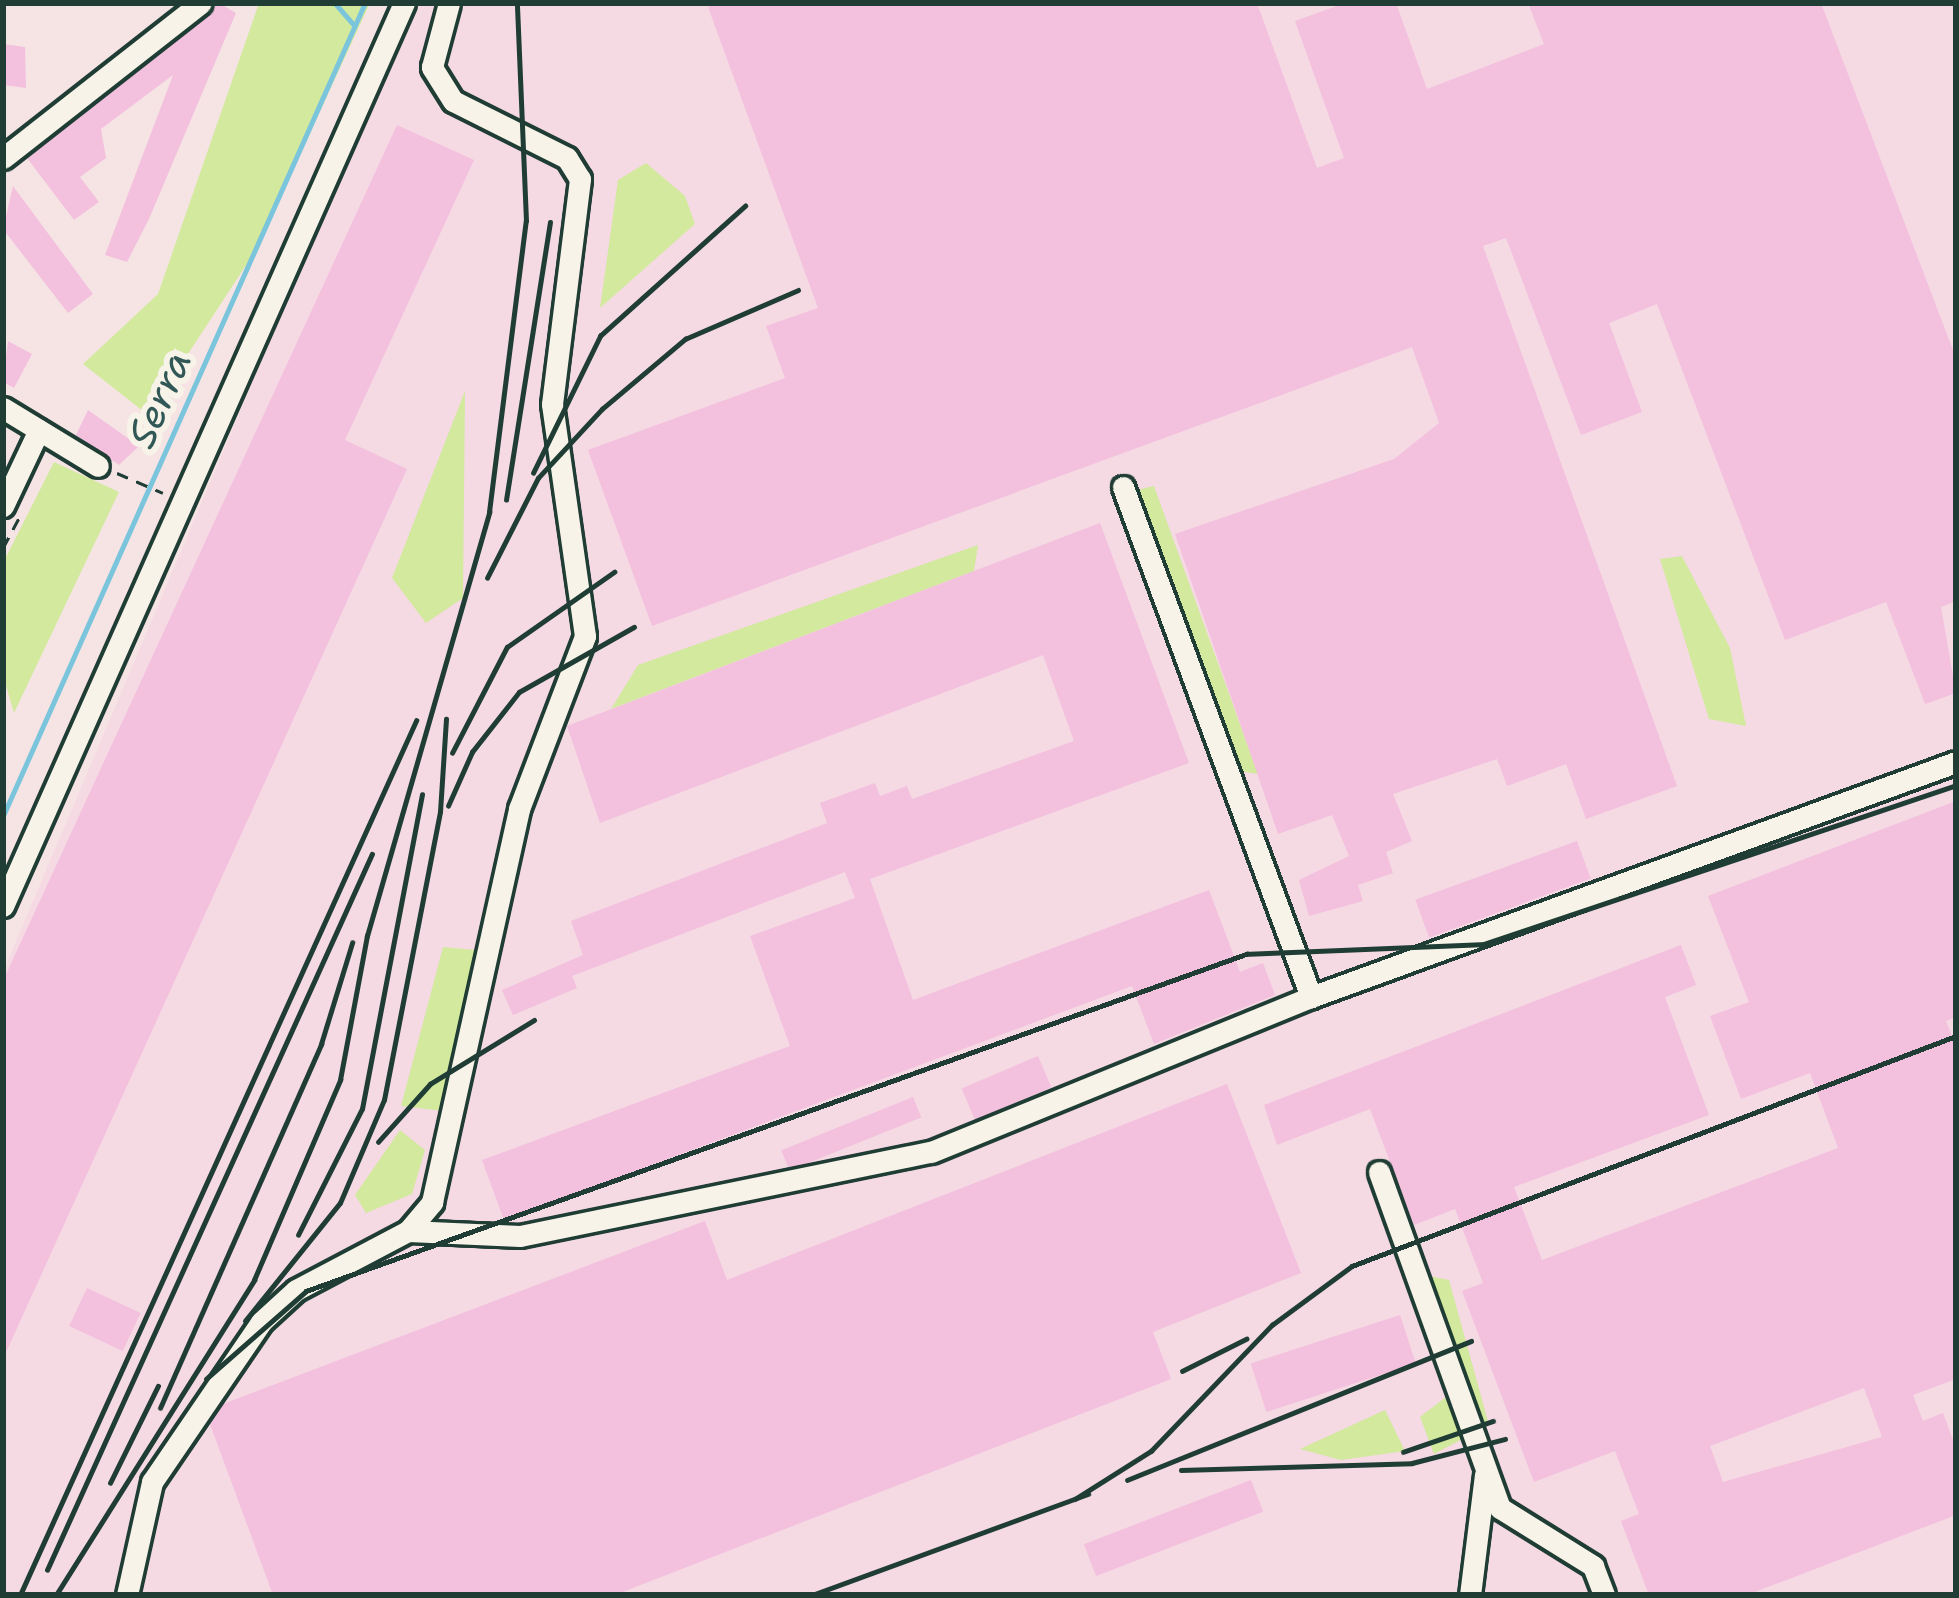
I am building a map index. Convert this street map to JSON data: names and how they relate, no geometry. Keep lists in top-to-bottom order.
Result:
{
  "water": ["Serra"]
}
